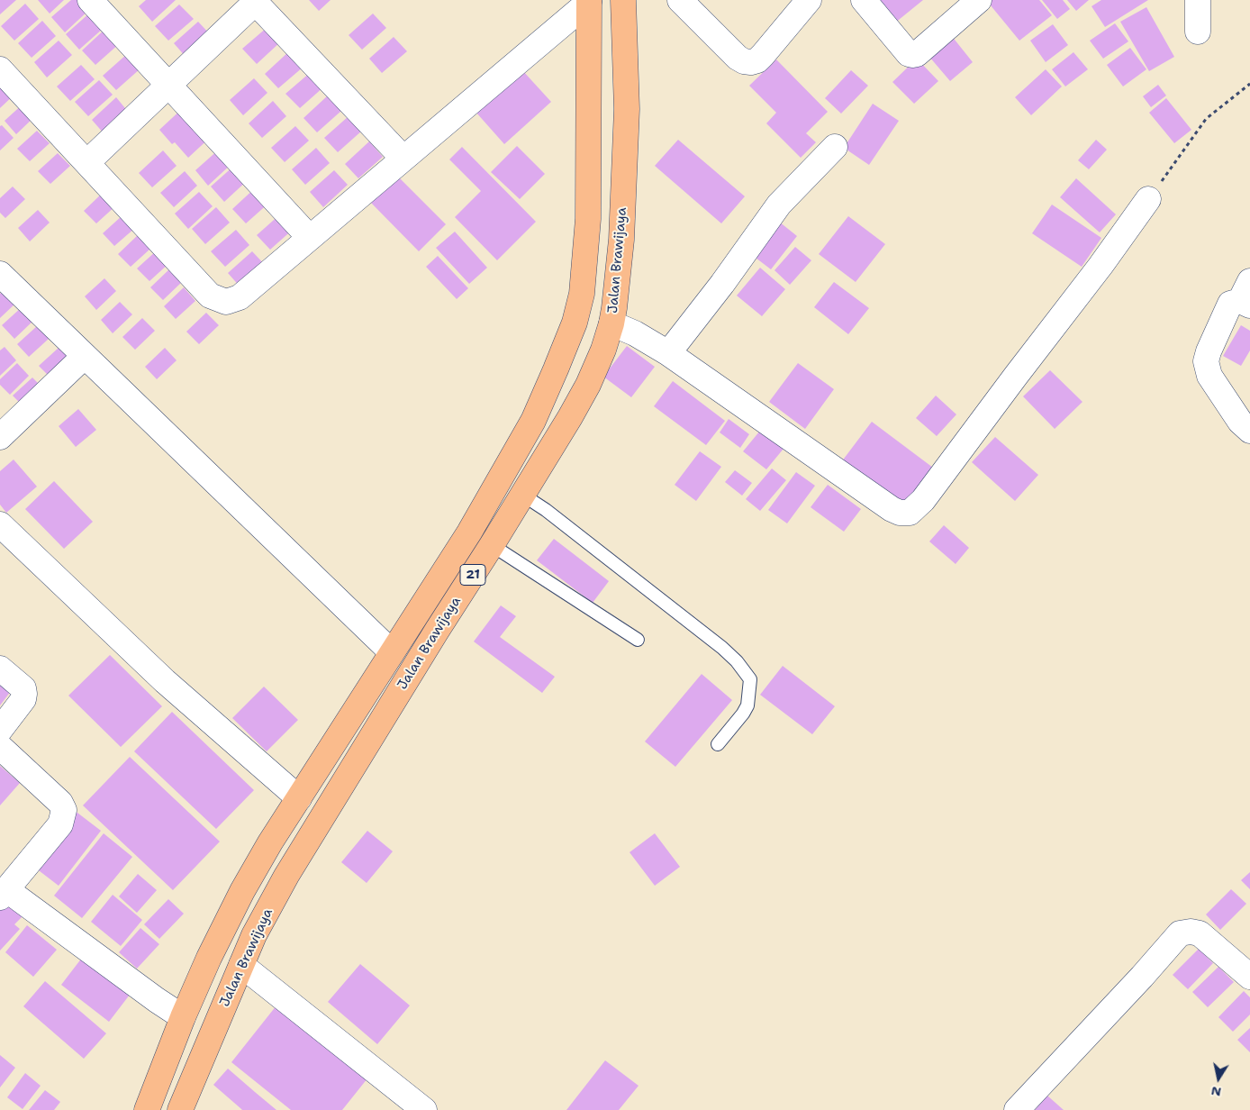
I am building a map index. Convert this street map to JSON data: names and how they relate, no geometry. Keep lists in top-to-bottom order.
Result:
{
  "streets": {
    "highway": ["Jalan Brawijaya", "21"]
  },
  "north": "bottom"
}
